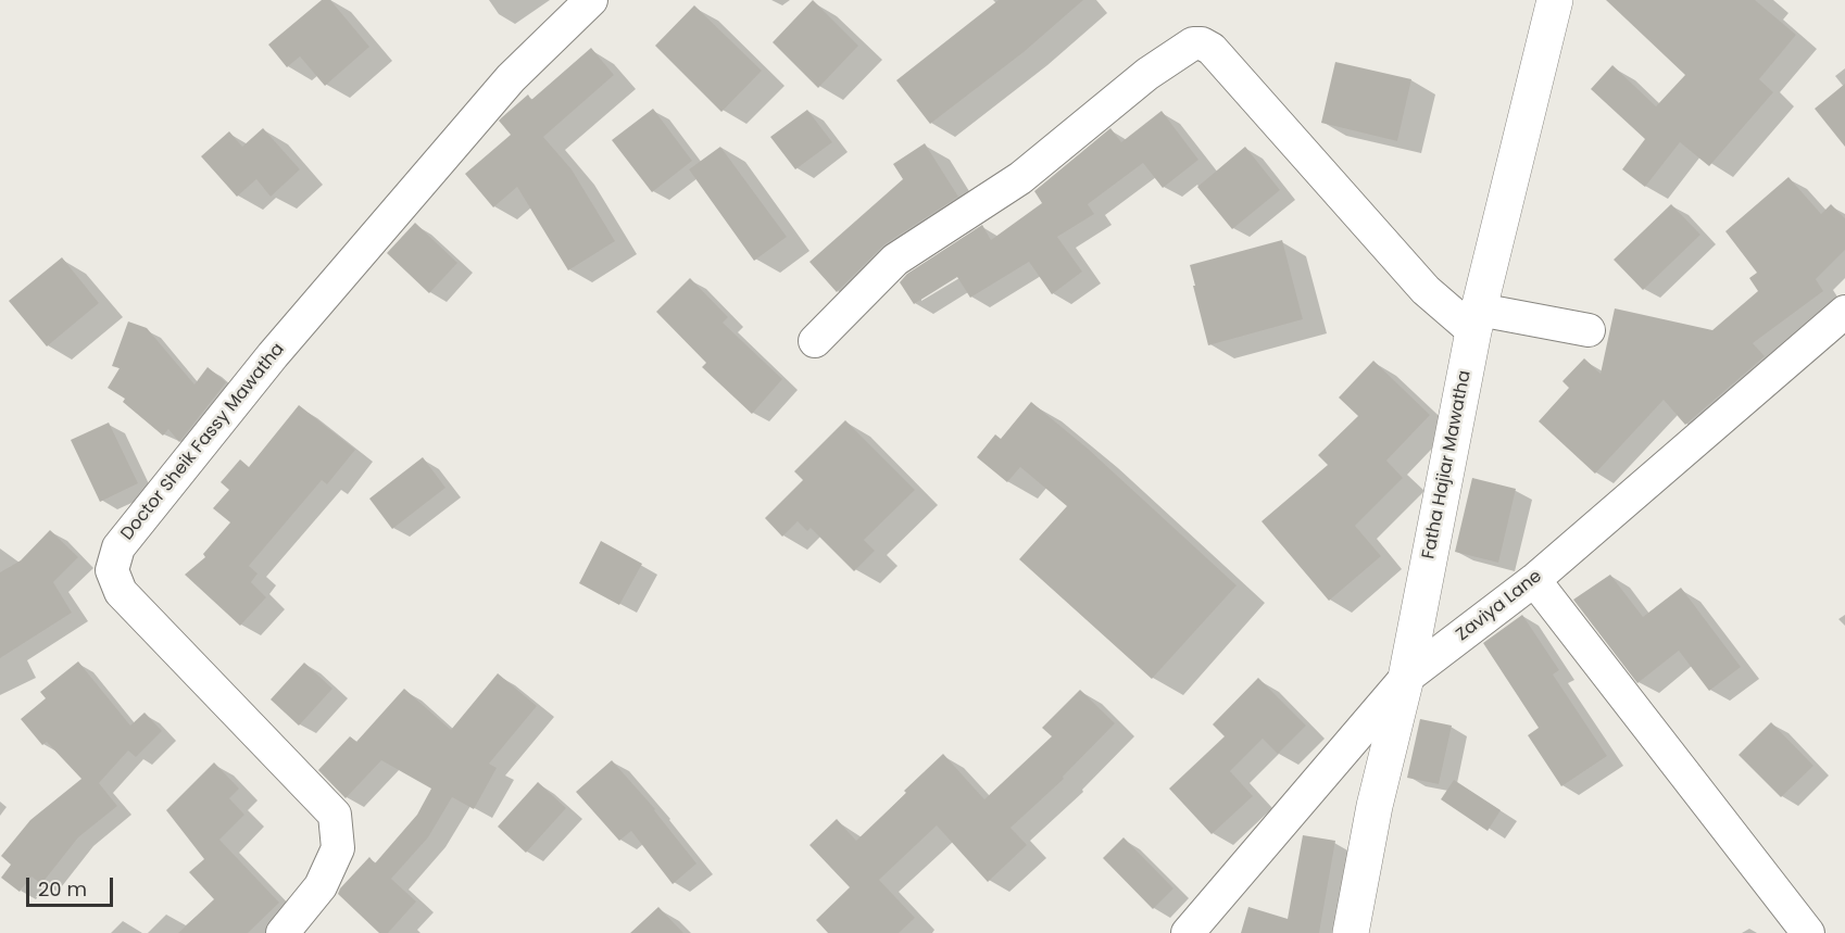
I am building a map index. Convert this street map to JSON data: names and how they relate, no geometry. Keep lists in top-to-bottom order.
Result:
{
  "streets": {
    "street": ["Doctor Sheik Fassy Mawatha", "Fatha Hajiar Mawatha", "Zaviya Lane"]
  },
  "crossings": [
    ["Fatha Hajiar Mawatha", "Zaviya Lane"]
  ],
  "scale_bar": "20 m"
}
